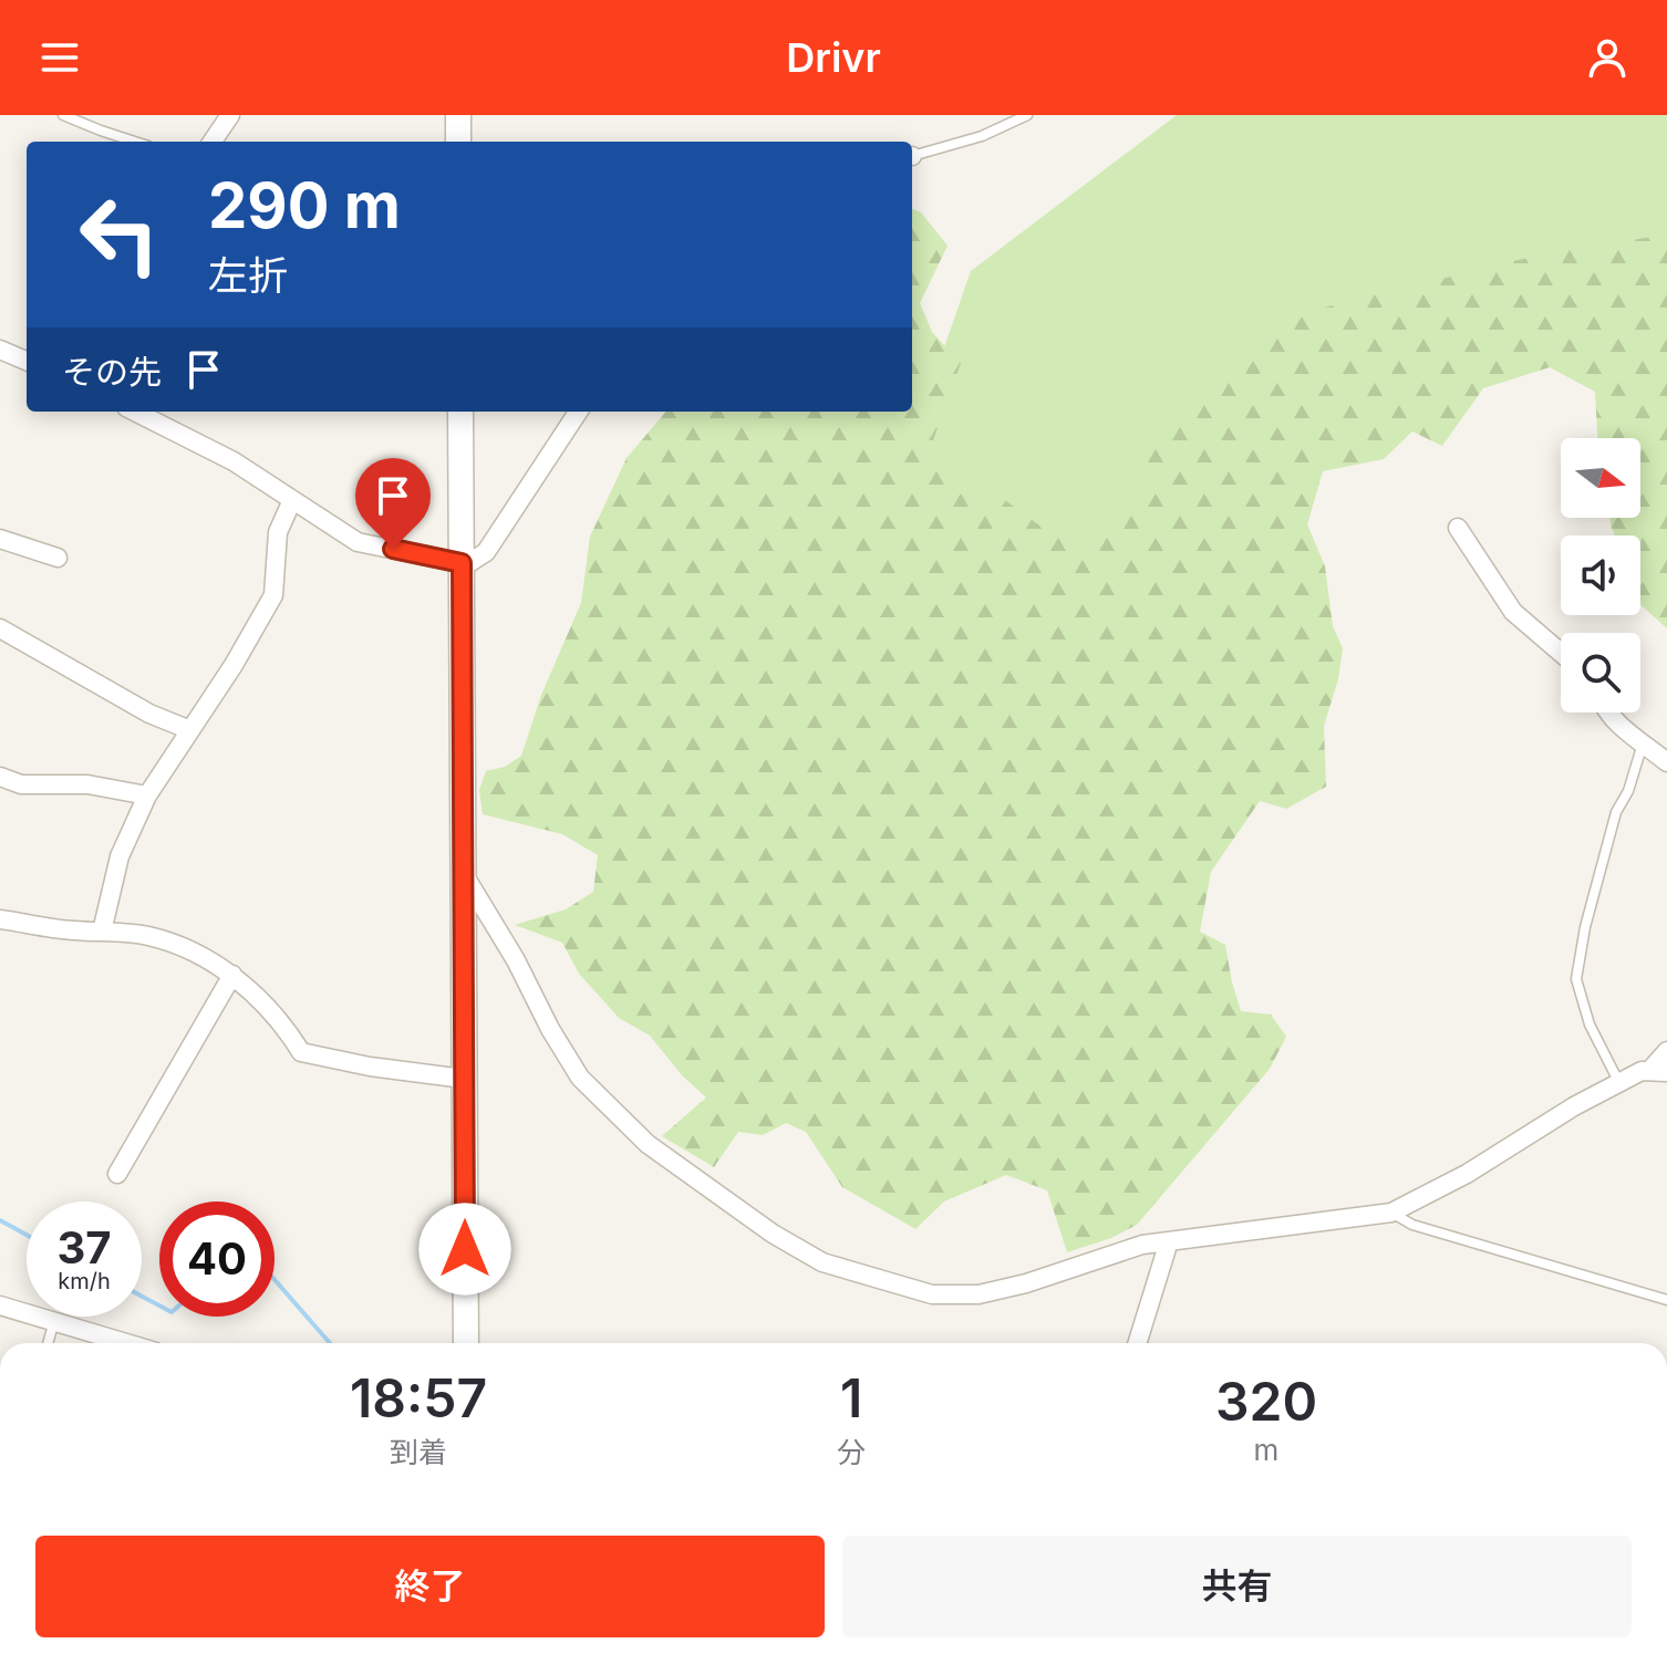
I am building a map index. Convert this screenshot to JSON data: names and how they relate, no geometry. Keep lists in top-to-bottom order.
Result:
{
  "north": "right",
  "page": {
    "header": "Drivr",
    "turn": ["290 m", "左折"],
    "then": "その先",
    "speed": "37 km/h",
    "limit": "40",
    "eta": [
      "18:57",
      "到着",
      "1",
      "分",
      "320",
      "m"
    ],
    "buttons": ["終了", "共有"]
  }
}
